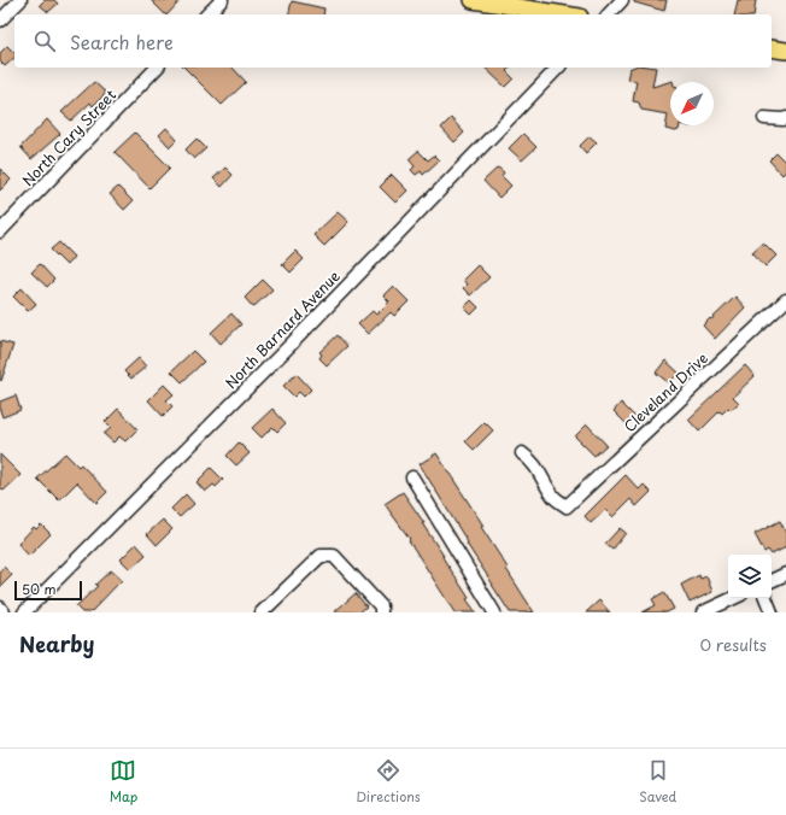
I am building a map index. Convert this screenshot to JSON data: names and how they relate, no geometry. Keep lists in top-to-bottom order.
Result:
{
  "streets": {
    "street": ["North Cary Street", "North Barnard Avenue", "Cleveland Drive"]
  },
  "scale_bar": "50 m",
  "north": "bottom left",
  "page": {
    "search": "Search here",
    "scale": "50 m",
    "heading": ["Nearby", "0 results"],
    "nav": ["Map", "Directions", "Saved"]
  }
}
